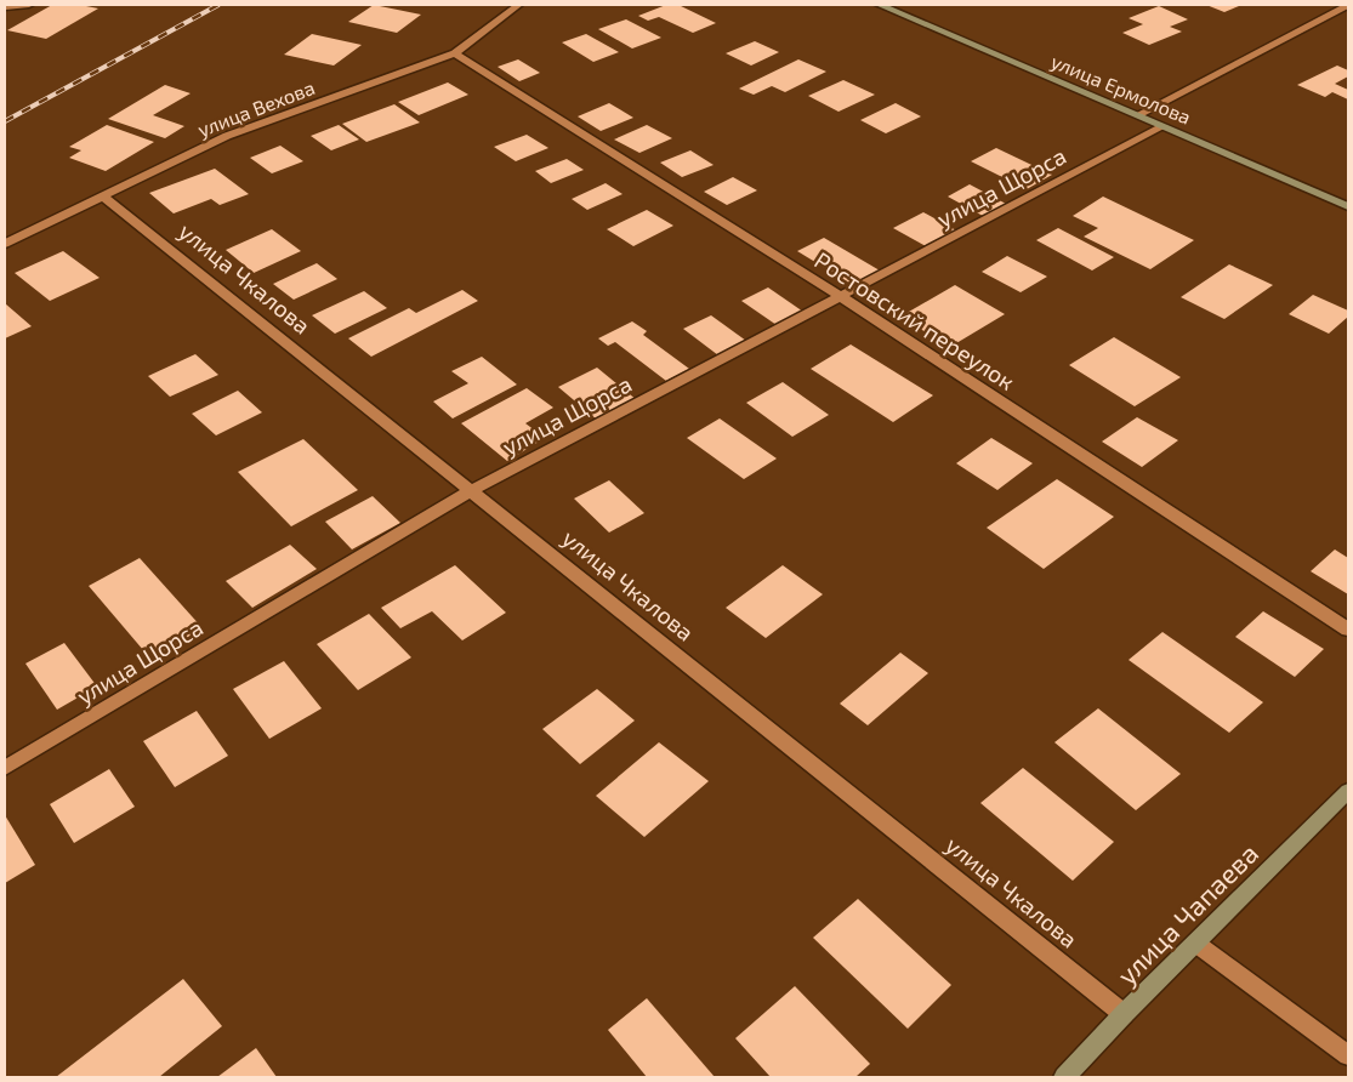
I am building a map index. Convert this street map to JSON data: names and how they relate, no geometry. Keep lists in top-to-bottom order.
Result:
{
  "streets": {
    "street": [
      "улица Ермолова",
      "улица Вехова",
      "улица Щорса",
      "улица Чкалова",
      "Ростовский переулок",
      "улица Чапаева"
    ]
  },
  "crossings": [
    ["улица Ермолова", "улица Щорса"],
    ["улица Вехова", "улица Чкалова"],
    ["улица Вехова", "Ростовский переулок"],
    ["улица Щорса", "улица Чкалова"],
    ["улица Щорса", "Ростовский переулок"],
    ["улица Чкалова", "улица Чапаева"]
  ]
}
